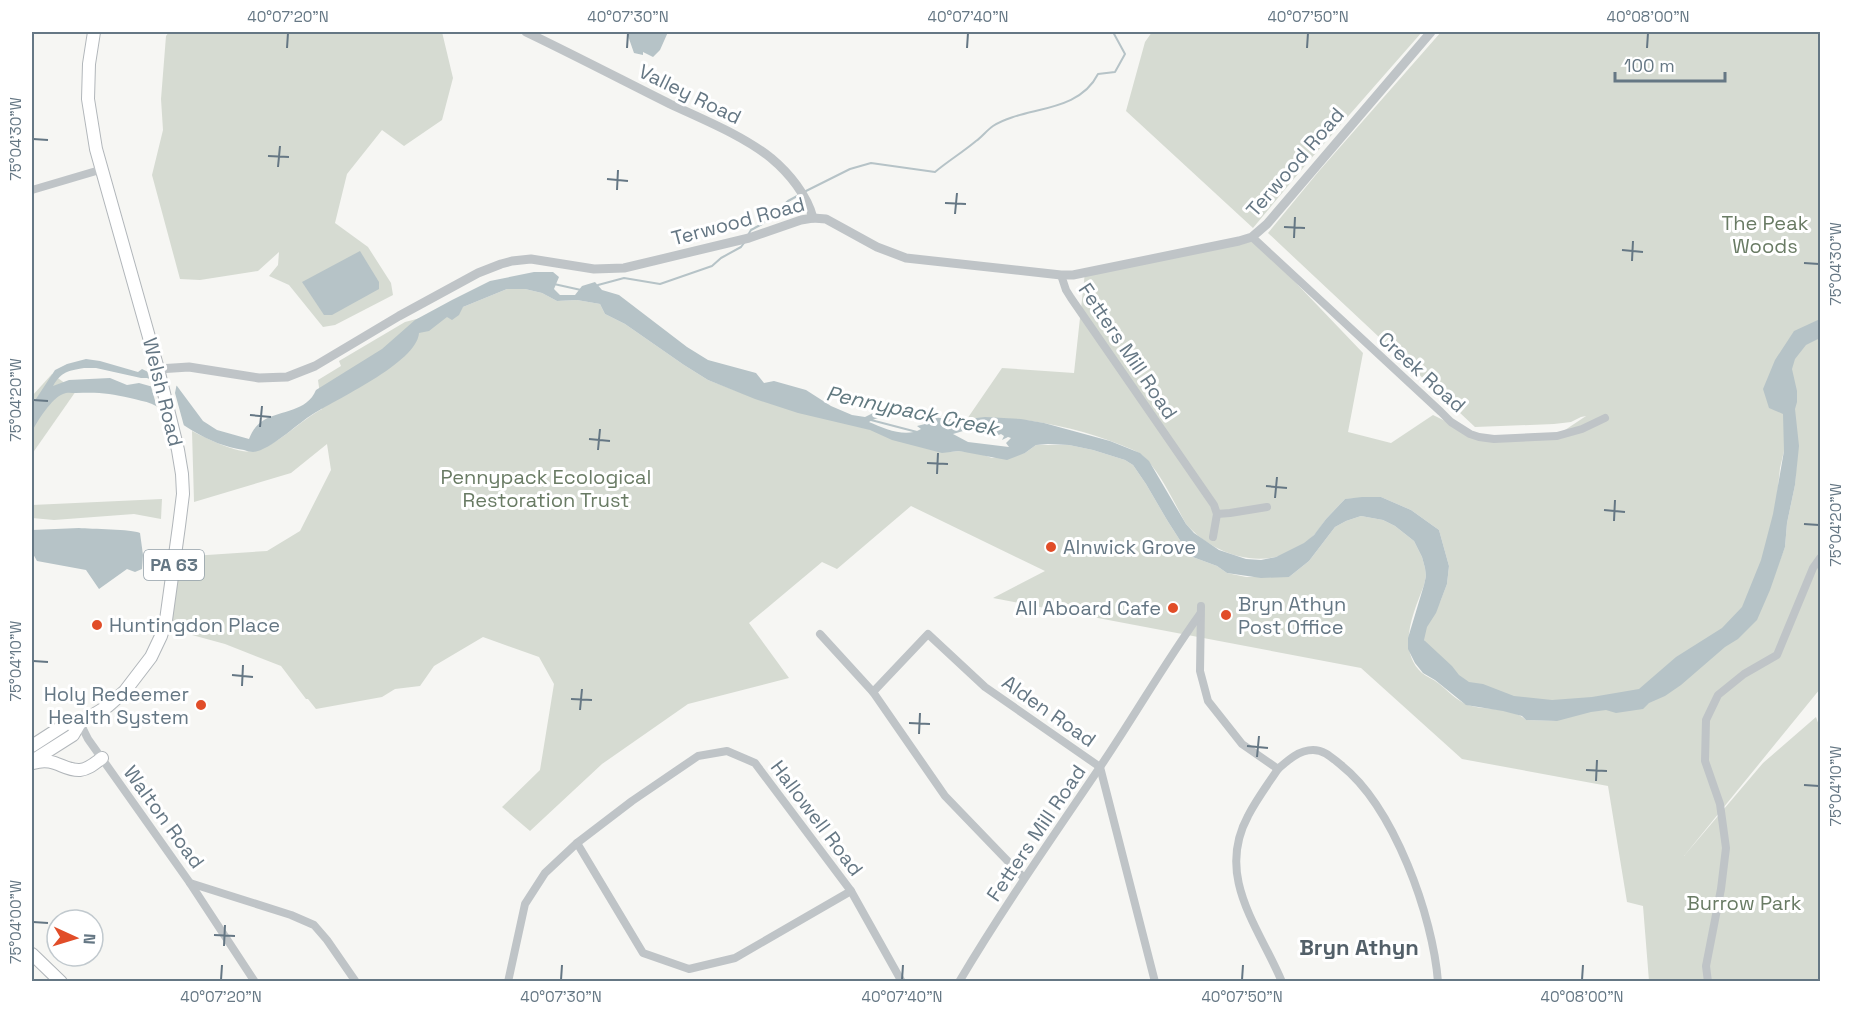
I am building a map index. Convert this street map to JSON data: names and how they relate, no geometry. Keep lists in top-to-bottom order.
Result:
{
  "streets": {
    "main road": ["Welsh Road", "PA 63"],
    "street": [
      "Valley Road",
      "Terwood Road",
      "Fetters Mill Road",
      "Creek Road",
      "Alden Road",
      "Walton Road",
      "Hallowell Road"
    ]
  },
  "crossings": [
    ["Valley Road", "Terwood Road"],
    ["Terwood Road", "Fetters Mill Road"],
    ["Terwood Road", "Creek Road"],
    ["Terwood Road", "Welsh Road"],
    ["Fetters Mill Road", "Alden Road"],
    ["Welsh Road", "Walton Road"]
  ],
  "districts": ["Bryn Athyn"],
  "water": ["Pennypack Creek"],
  "parks": ["The Peak Woods", "Pennypack Ecological Restoration Trust", "Burrow Park"],
  "places": [
    "Alnwick Grove",
    "All Aboard Cafe",
    "Bryn Athyn Post Office",
    "Huntingdon Place",
    "Holy Redeemer Health System"
  ],
  "scale_bar": "100 m",
  "north": "right",
  "coordinates": [
    "40°07'20\"N",
    "40°07'30\"N",
    "40°07'40\"N",
    "40°07'50\"N",
    "40°08'00\"N",
    "75°04'30\"W",
    "75°04'20\"W",
    "75°04'10\"W",
    "75°04'00\"W"
  ]
}
